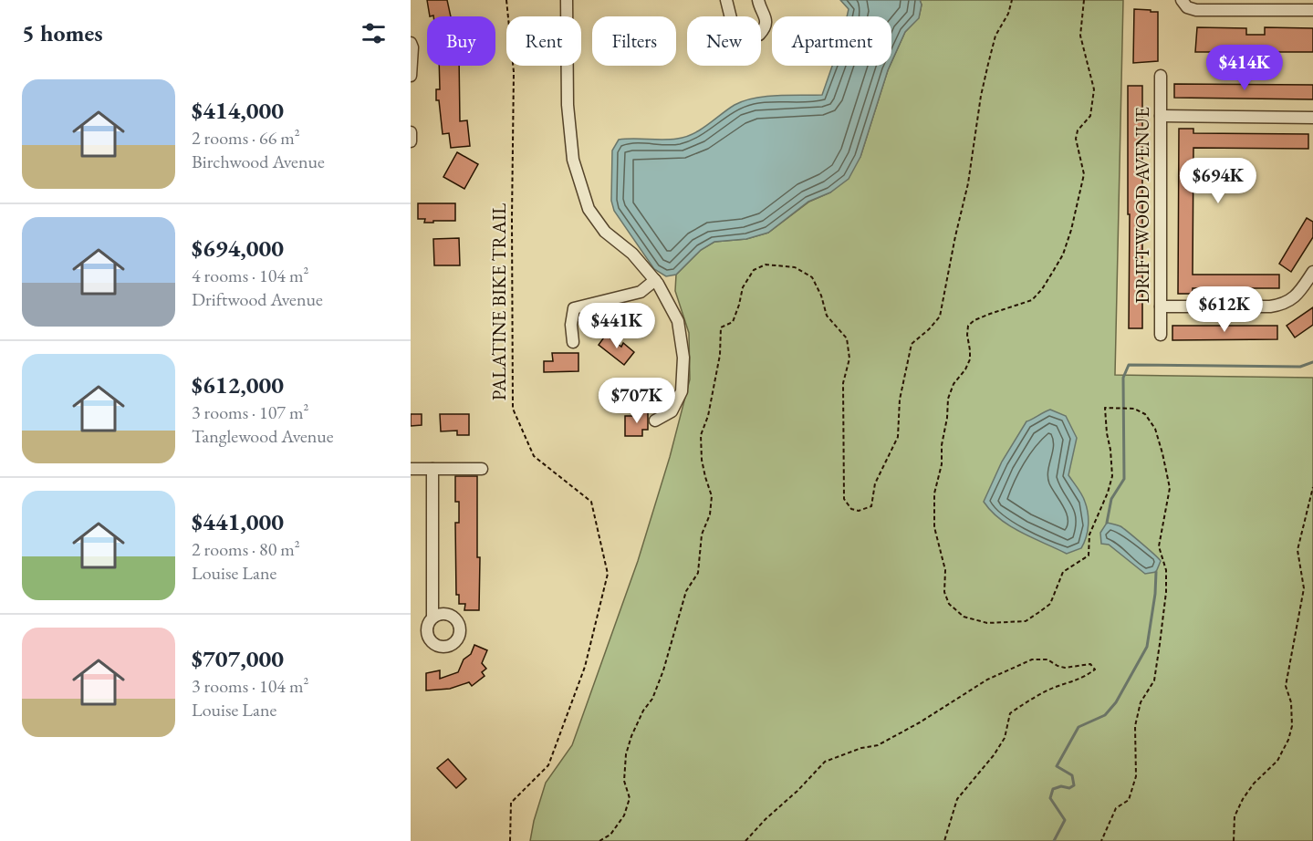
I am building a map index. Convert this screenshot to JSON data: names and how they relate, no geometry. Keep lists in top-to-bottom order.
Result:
{
  "streets": {
    "street": ["DRIFTWOOD AVENUE"],
    "path": ["PALATINE BIKE TRAIL"]
  },
  "page": {
    "heading": "5 homes",
    "chip": [
      "Buy",
      "Rent",
      "Filters",
      "New",
      "Apartment"
    ],
    "price": [
      "$414K",
      "$694K",
      "$612K",
      "$441K",
      "$707K"
    ],
    "list": [
      {
        "name": "$414,000",
        "note": "2 rooms · 66 m² · Birchwood Avenue"
      },
      {
        "name": "$694,000",
        "note": "4 rooms · 104 m² · Driftwood Avenue"
      },
      {
        "name": "$612,000",
        "note": "3 rooms · 107 m² · Tanglewood Avenue"
      },
      {
        "name": "$441,000",
        "note": "2 rooms · 80 m² · Louise Lane"
      },
      {
        "name": "$707,000",
        "note": "3 rooms · 104 m² · Louise Lane"
      }
    ]
  }
}
